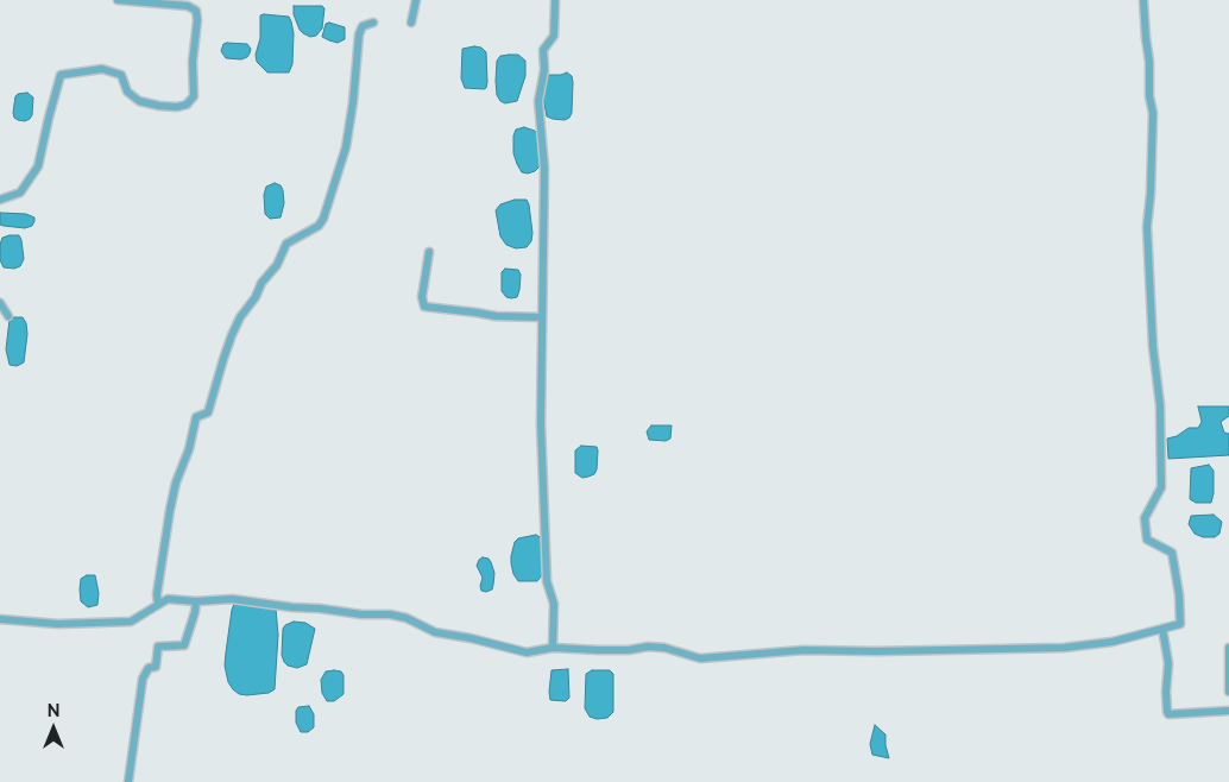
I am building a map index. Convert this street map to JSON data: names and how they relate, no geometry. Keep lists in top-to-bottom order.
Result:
{
  "north": "top"
}
